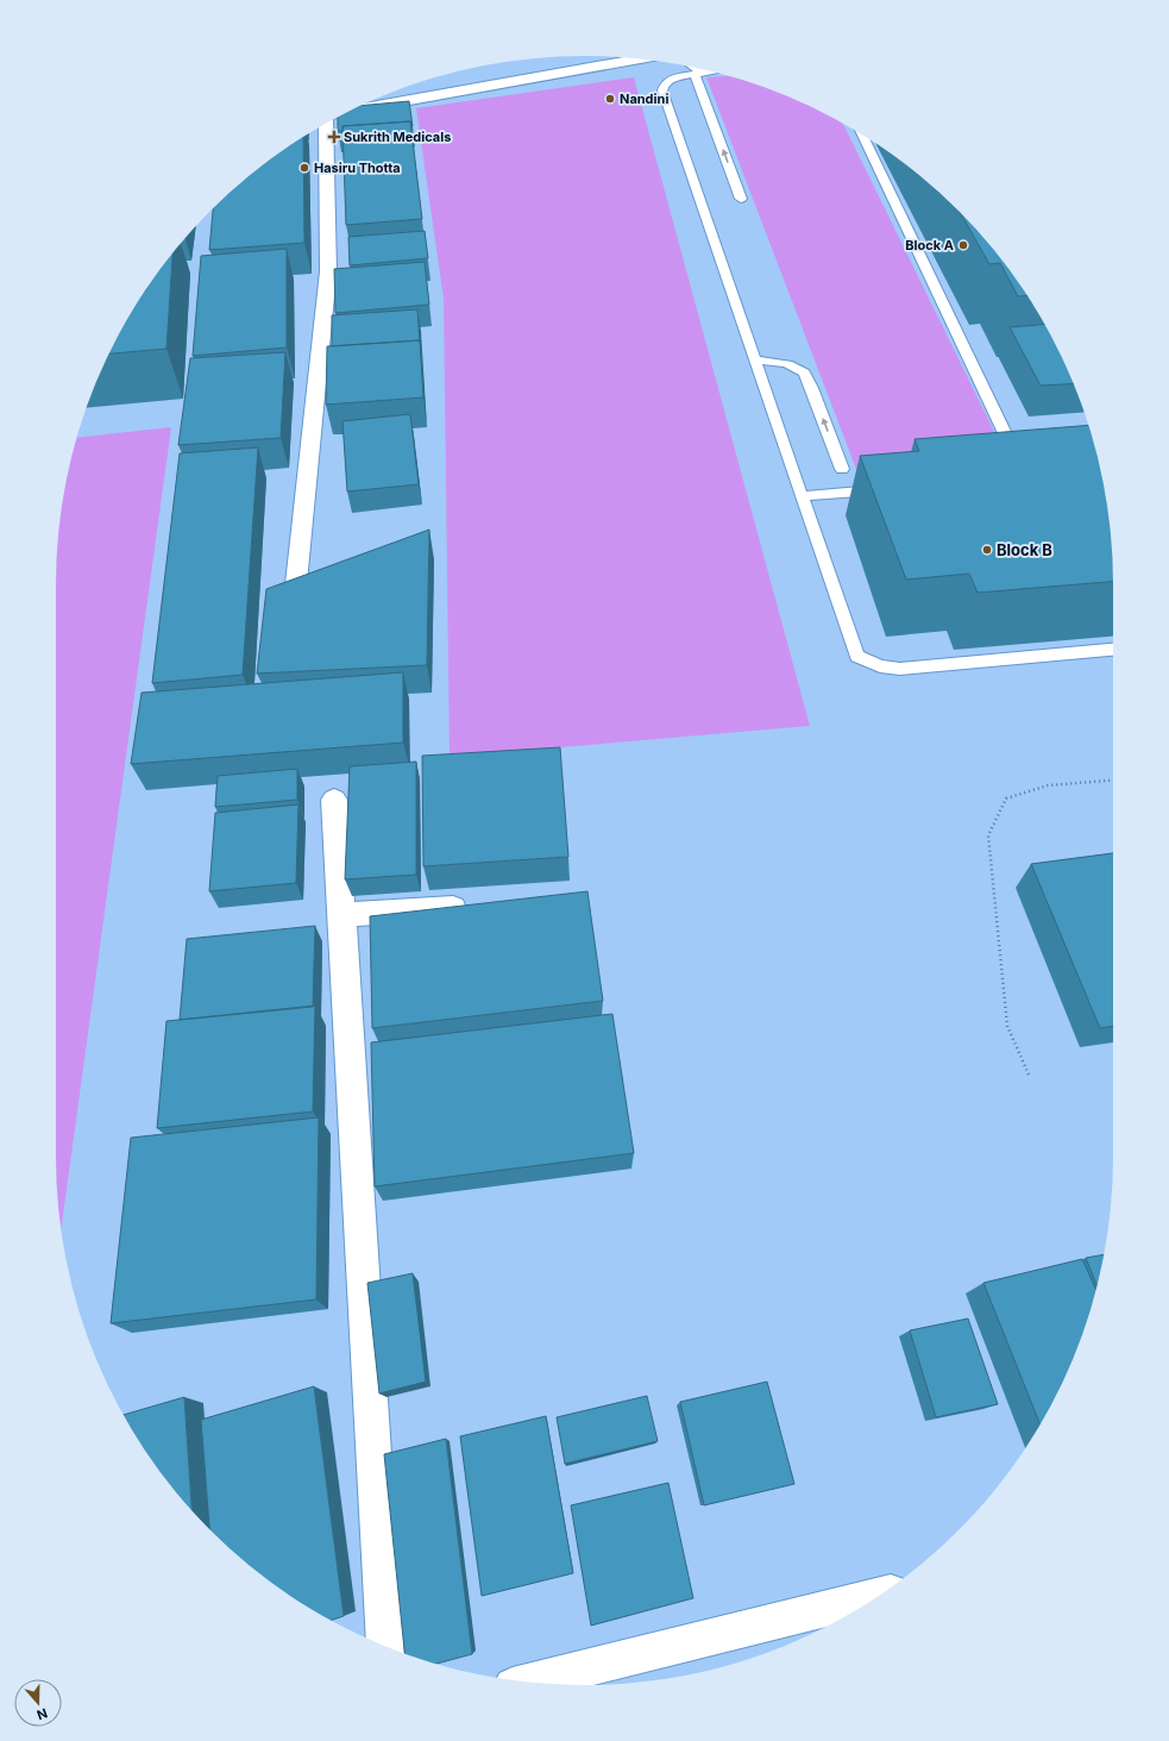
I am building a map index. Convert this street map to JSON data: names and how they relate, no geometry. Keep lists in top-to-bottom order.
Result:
{
  "places": {
    "other": [
      "Nandini",
      "Hasiru Thotta",
      "Block A",
      "Block B"
    ],
    "health": ["Sukrith Medicals"]
  },
  "north": "bottom"
}
